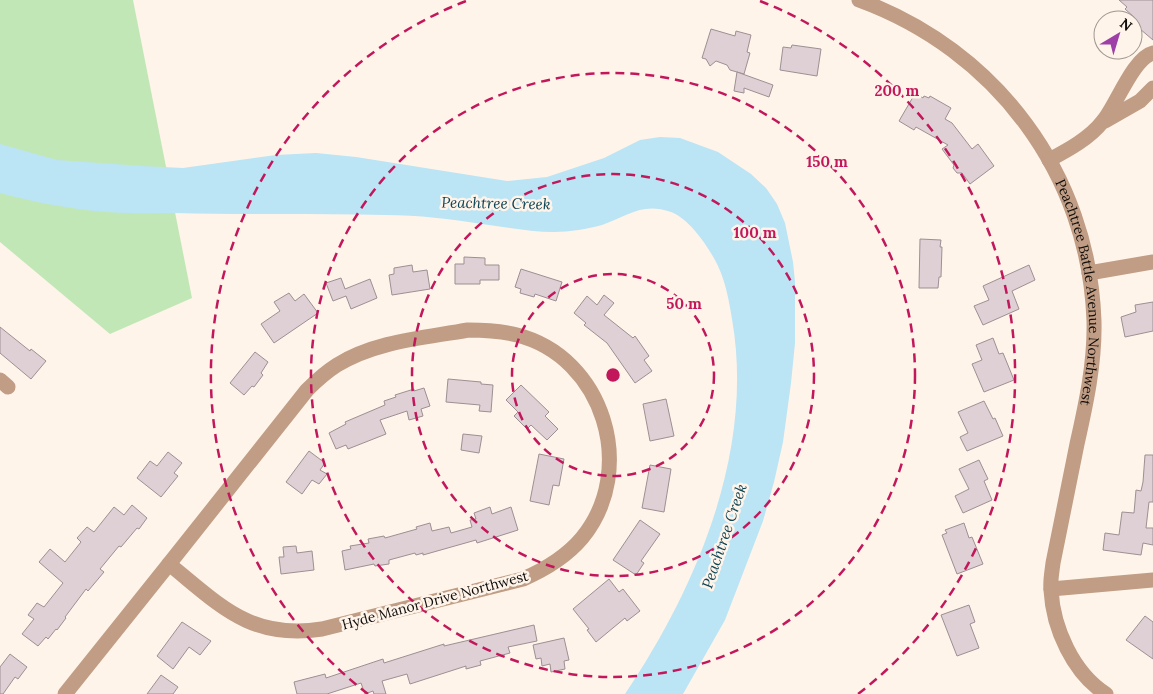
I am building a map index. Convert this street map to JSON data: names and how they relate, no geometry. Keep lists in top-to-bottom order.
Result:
{
  "streets": {
    "street": ["Peachtree Battle Avenue Northwest", "Hyde Manor Drive Northwest"]
  },
  "water": ["Peachtree Creek"],
  "north": "top right",
  "rings": [
    "200 m",
    "150 m",
    "100 m",
    "50 m"
  ]
}
